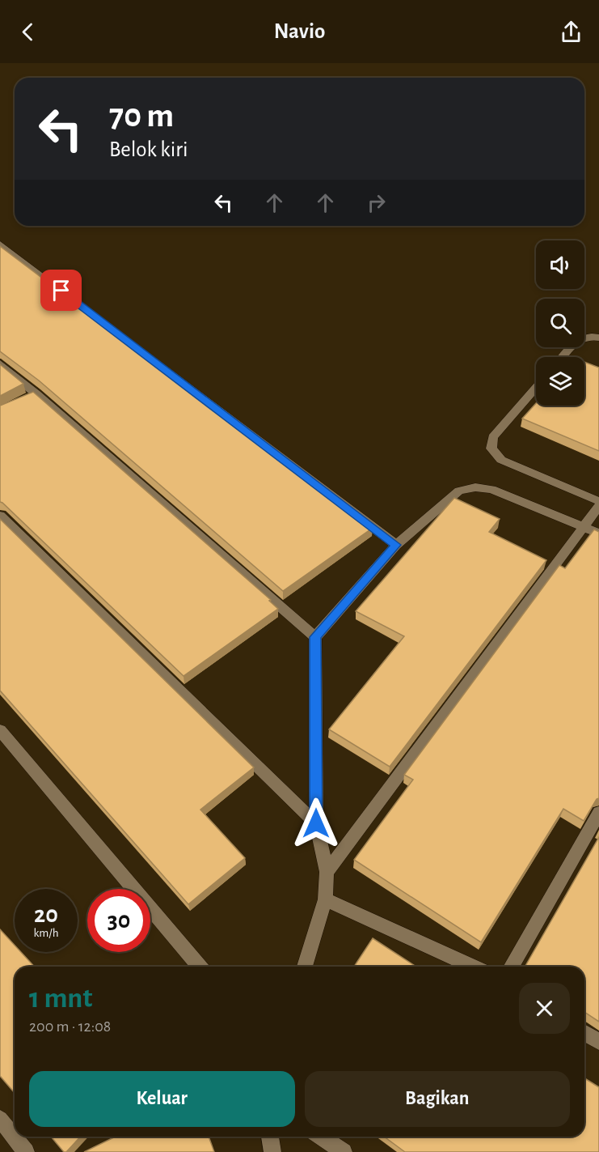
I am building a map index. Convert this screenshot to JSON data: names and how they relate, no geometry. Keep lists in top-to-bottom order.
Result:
{
  "page": {
    "header": "Navio",
    "turn": ["70 m", "Belok kiri"],
    "speed": "20 km/h",
    "limit": "30",
    "heading": ["1 mnt", "200 m · 12:08"],
    "buttons": ["Keluar", "Bagikan"]
  }
}
